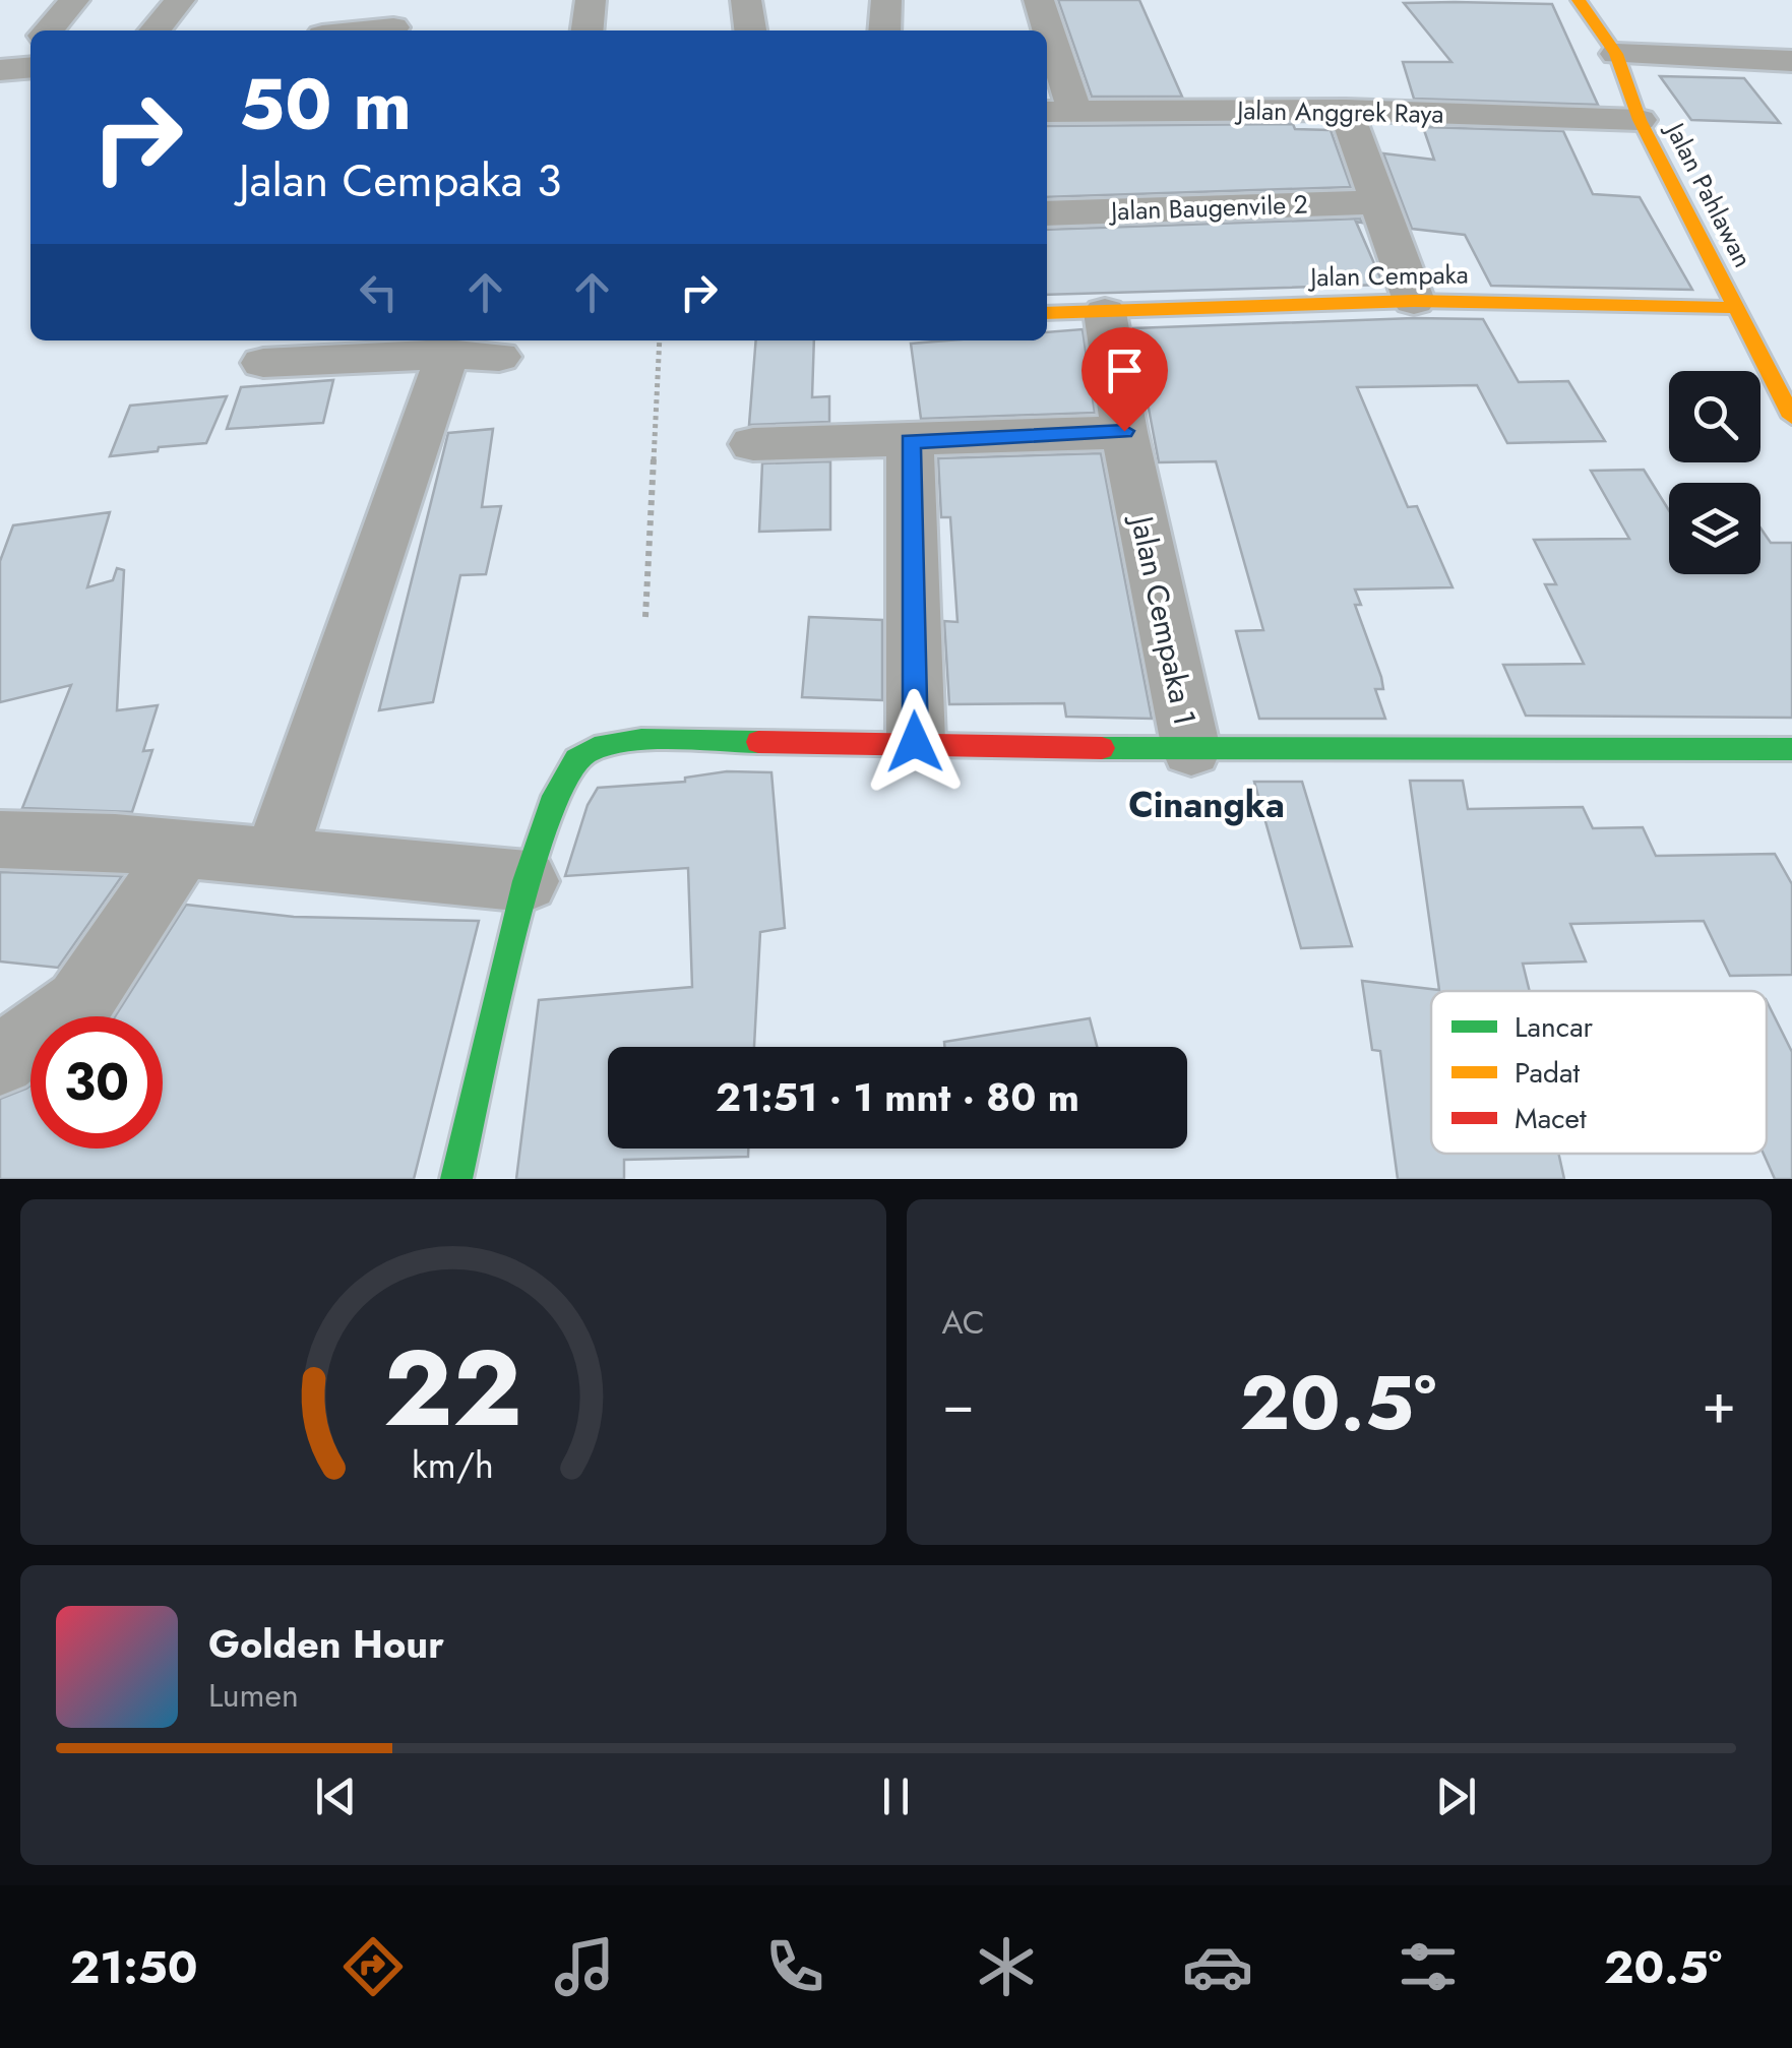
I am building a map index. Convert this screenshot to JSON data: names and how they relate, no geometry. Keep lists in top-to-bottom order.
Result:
{
  "streets": {
    "street": [
      "Jalan Anggrek Raya",
      "Jalan Pahlawan",
      "Jalan Baugenvile 2",
      "Jalan Cempaka",
      "Jalan Cempaka 1"
    ]
  },
  "crossings": [
    ["Jalan Anggrek Raya", "Jalan Pahlawan"],
    ["Jalan Pahlawan", "Jalan Cempaka"],
    ["Jalan Cempaka", "Jalan Cempaka 1"]
  ],
  "districts": ["Cinangka"],
  "legend": ["Lancar", "Padat", "Macet"],
  "page": {
    "turn": ["50 m", "Jalan Cempaka 3"],
    "limit": "30",
    "trip": "21:51 · 1 mnt · 80 m",
    "tile": "AC",
    "heat": ["−", "20.5°", "+"],
    "song": ["Golden Hour", "Lumen"],
    "tabs": ["21:50", "20.5°"],
    "gauge": ["22", "km/h"]
  }
}
